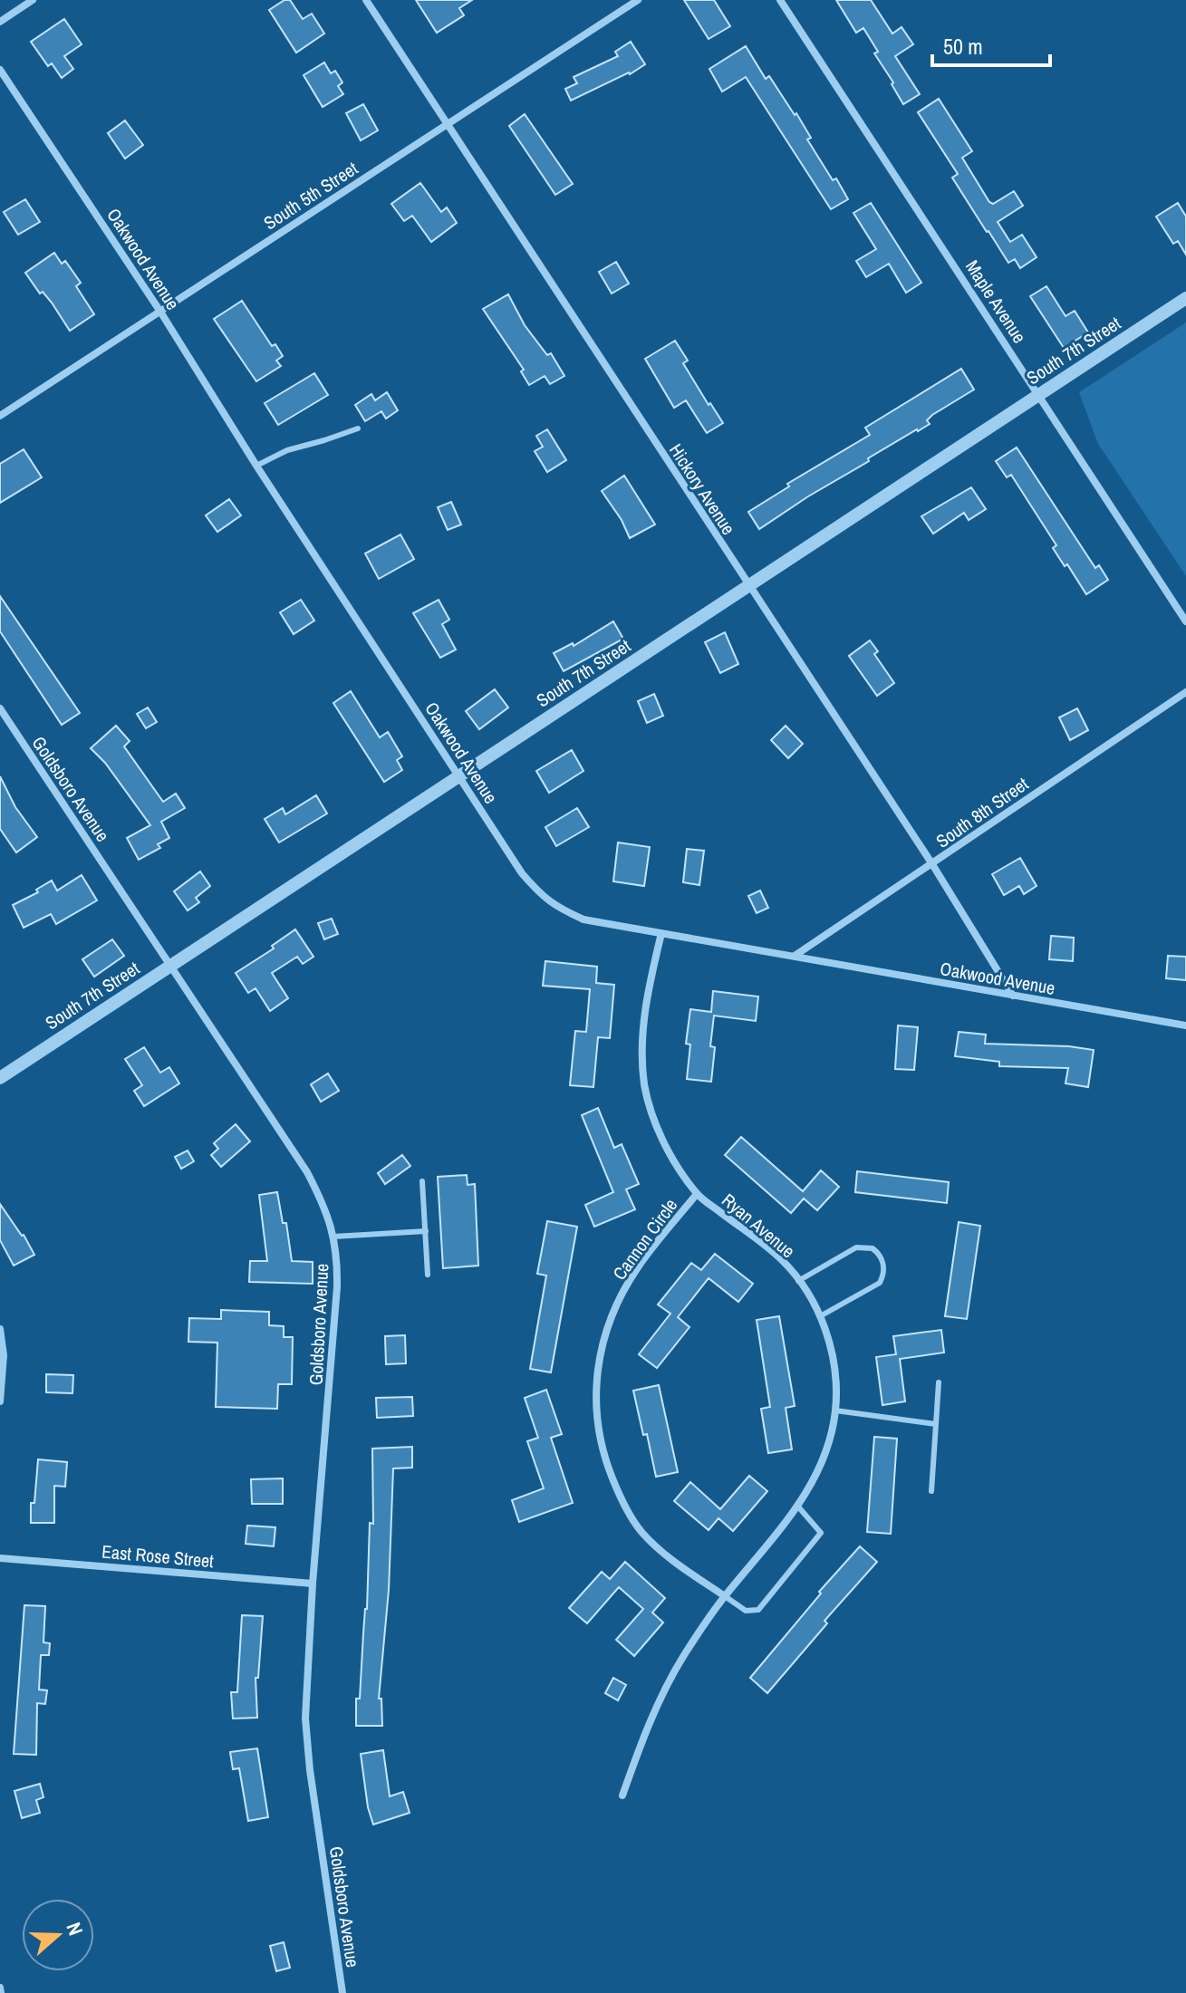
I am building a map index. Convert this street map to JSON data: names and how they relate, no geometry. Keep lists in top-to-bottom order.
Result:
{
  "streets": {
    "street": [
      "South 5th Street",
      "Oakwood Avenue",
      "Maple Avenue",
      "South 7th Street",
      "Hickory Avenue",
      "Goldsboro Avenue",
      "South 8th Street",
      "Ryan Avenue",
      "Cannon Circle",
      "East Rose Street"
    ]
  },
  "crossings": [
    ["South 5th Street", "Oakwood Avenue"],
    ["South 5th Street", "Hickory Avenue"],
    ["Oakwood Avenue", "South 7th Street"],
    ["Oakwood Avenue", "Hickory Avenue"],
    ["Oakwood Avenue", "South 8th Street"],
    ["Oakwood Avenue", "Ryan Avenue"],
    ["Maple Avenue", "South 7th Street"],
    ["South 7th Street", "Hickory Avenue"],
    ["South 7th Street", "Goldsboro Avenue"],
    ["Hickory Avenue", "South 8th Street"],
    ["Goldsboro Avenue", "East Rose Street"],
    ["Ryan Avenue", "Cannon Circle"]
  ],
  "scale_bar": "50 m",
  "north": "right"
}
